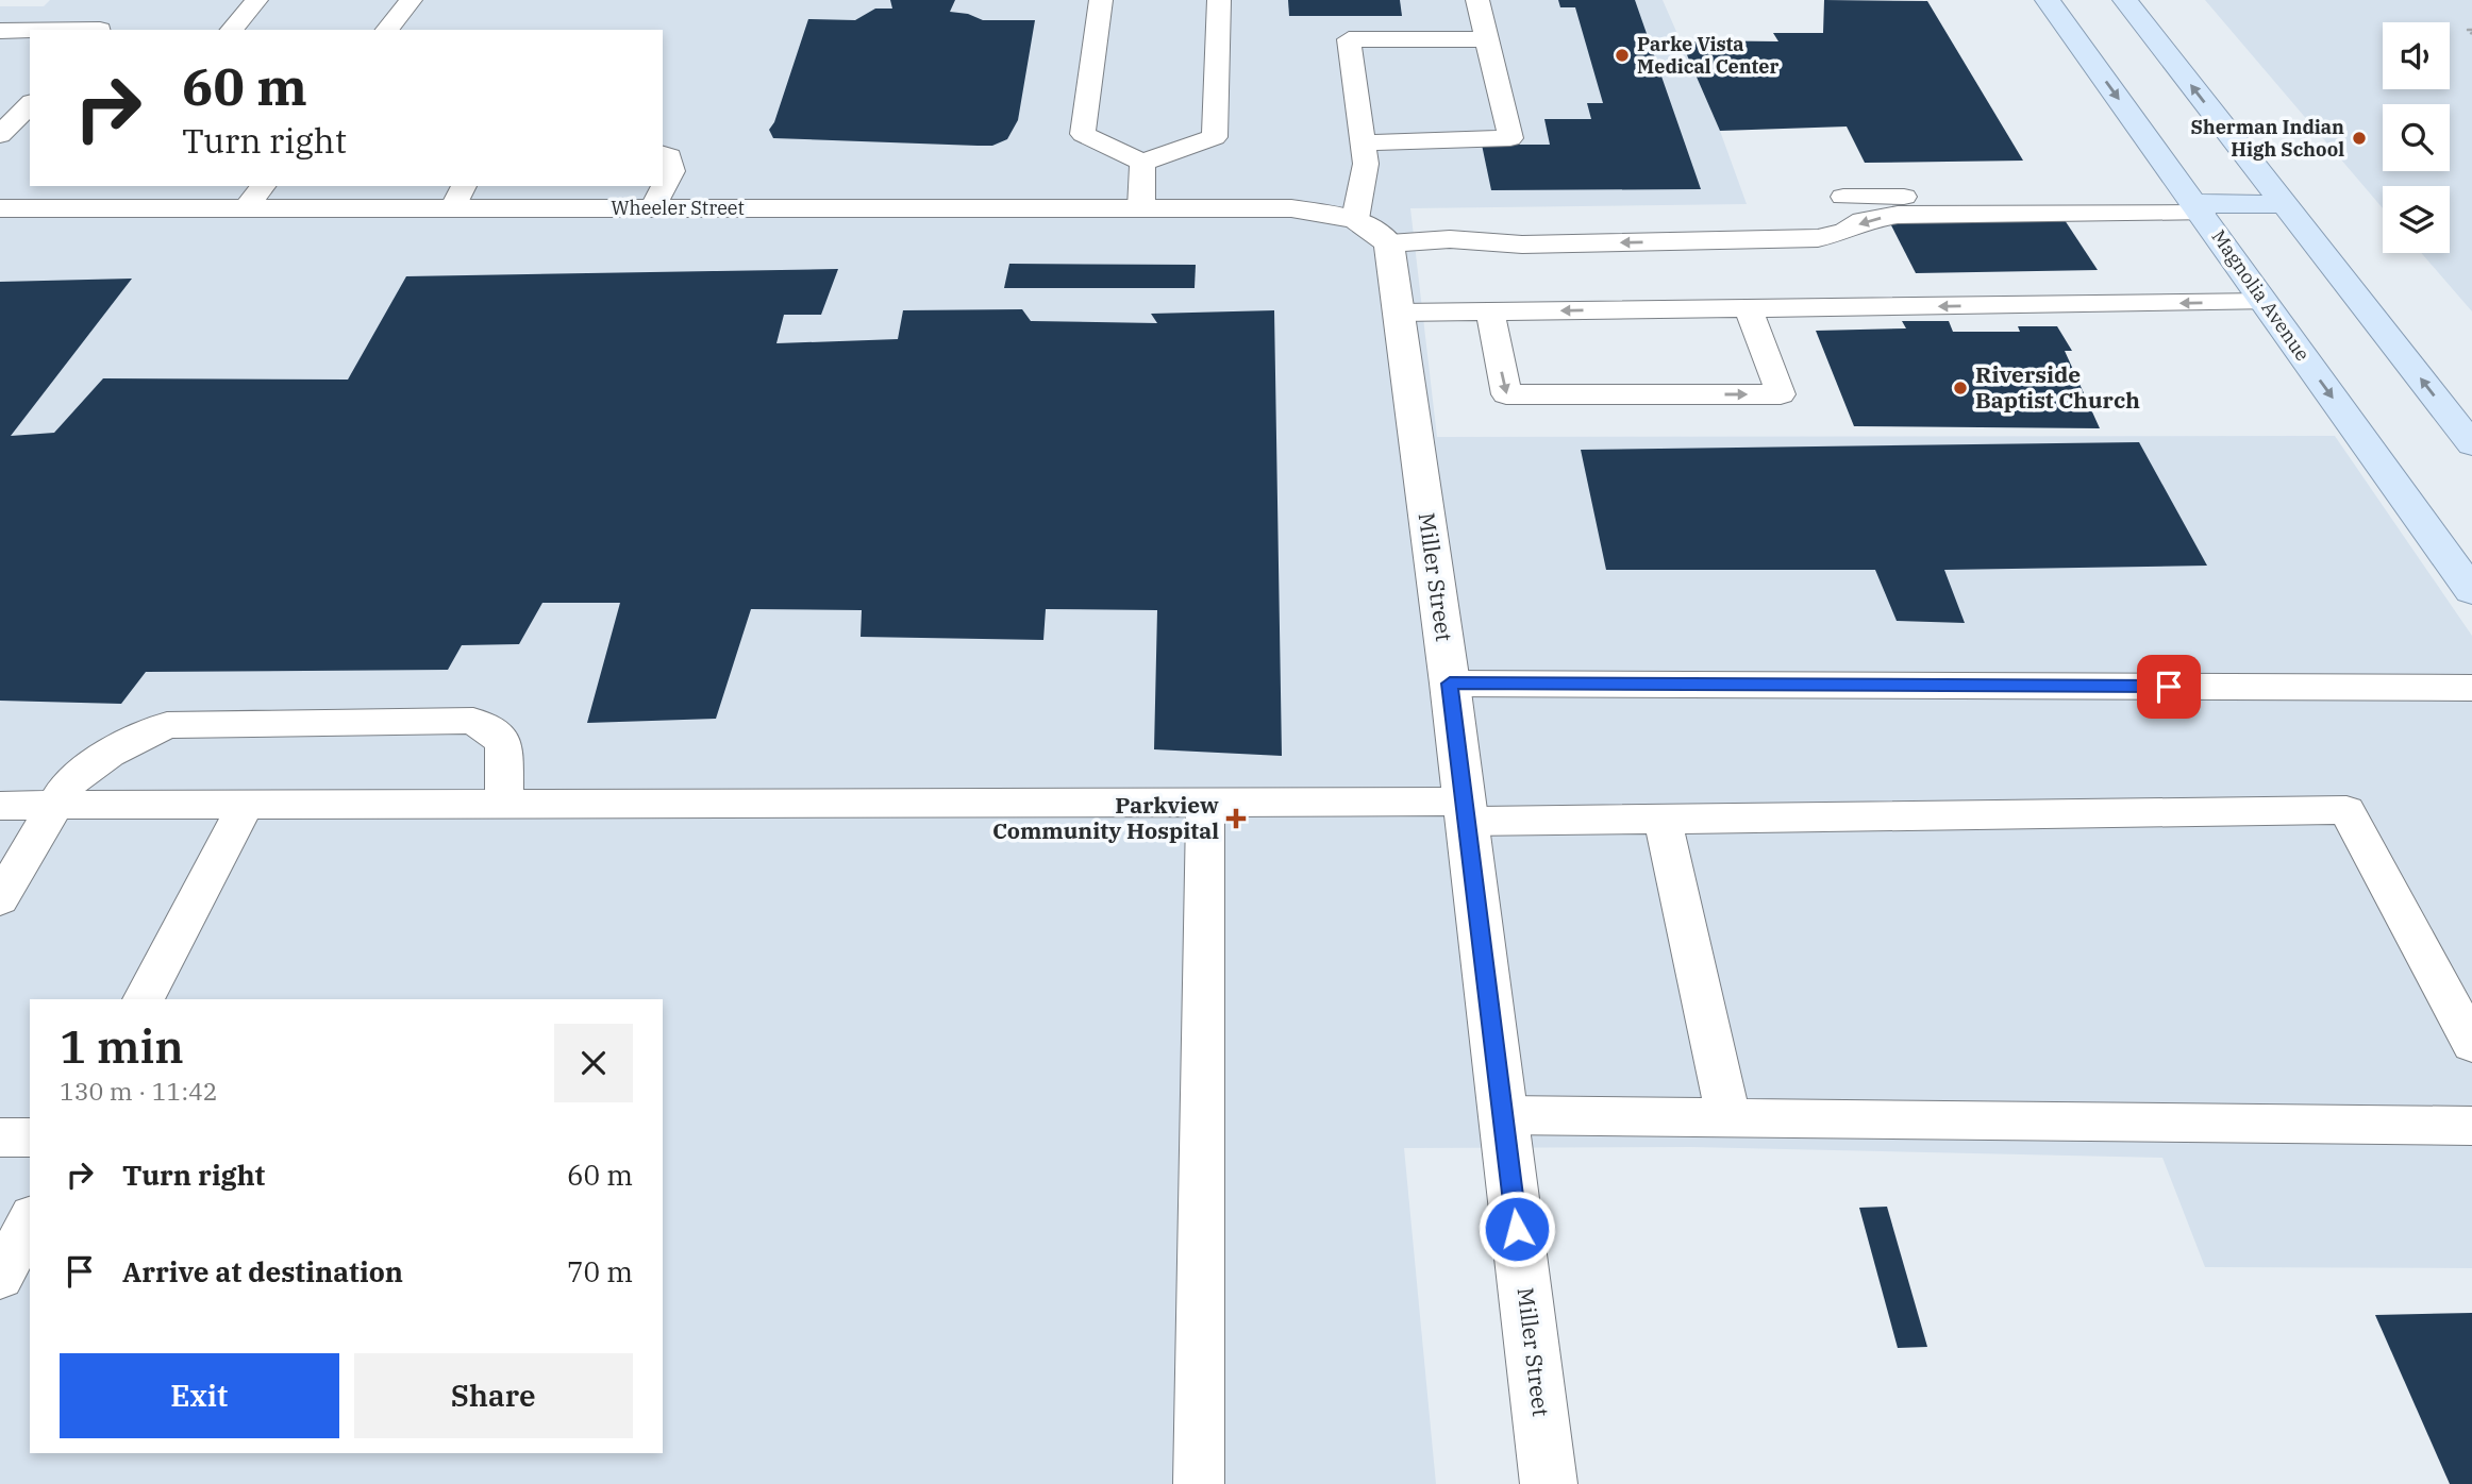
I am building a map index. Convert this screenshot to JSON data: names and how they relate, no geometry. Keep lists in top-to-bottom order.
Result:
{
  "streets": {
    "main road": ["Magnolia Avenue"],
    "street": ["Wheeler Street", "Miller Street"]
  },
  "places": {
    "other": ["Parke Vista Medical Center", "Sherman Indian High School", "Riverside Baptist Church"],
    "health": ["Parkview Community Hospital"]
  },
  "page": {
    "turn": ["60 m", "Turn right"],
    "heading": ["1 min", "130 m · 11:42"],
    "list": [
      {
        "name": "Turn right",
        "value": "60 m"
      },
      {
        "name": "Arrive at destination",
        "value": "70 m"
      }
    ],
    "buttons": ["Exit", "Share"]
  }
}
